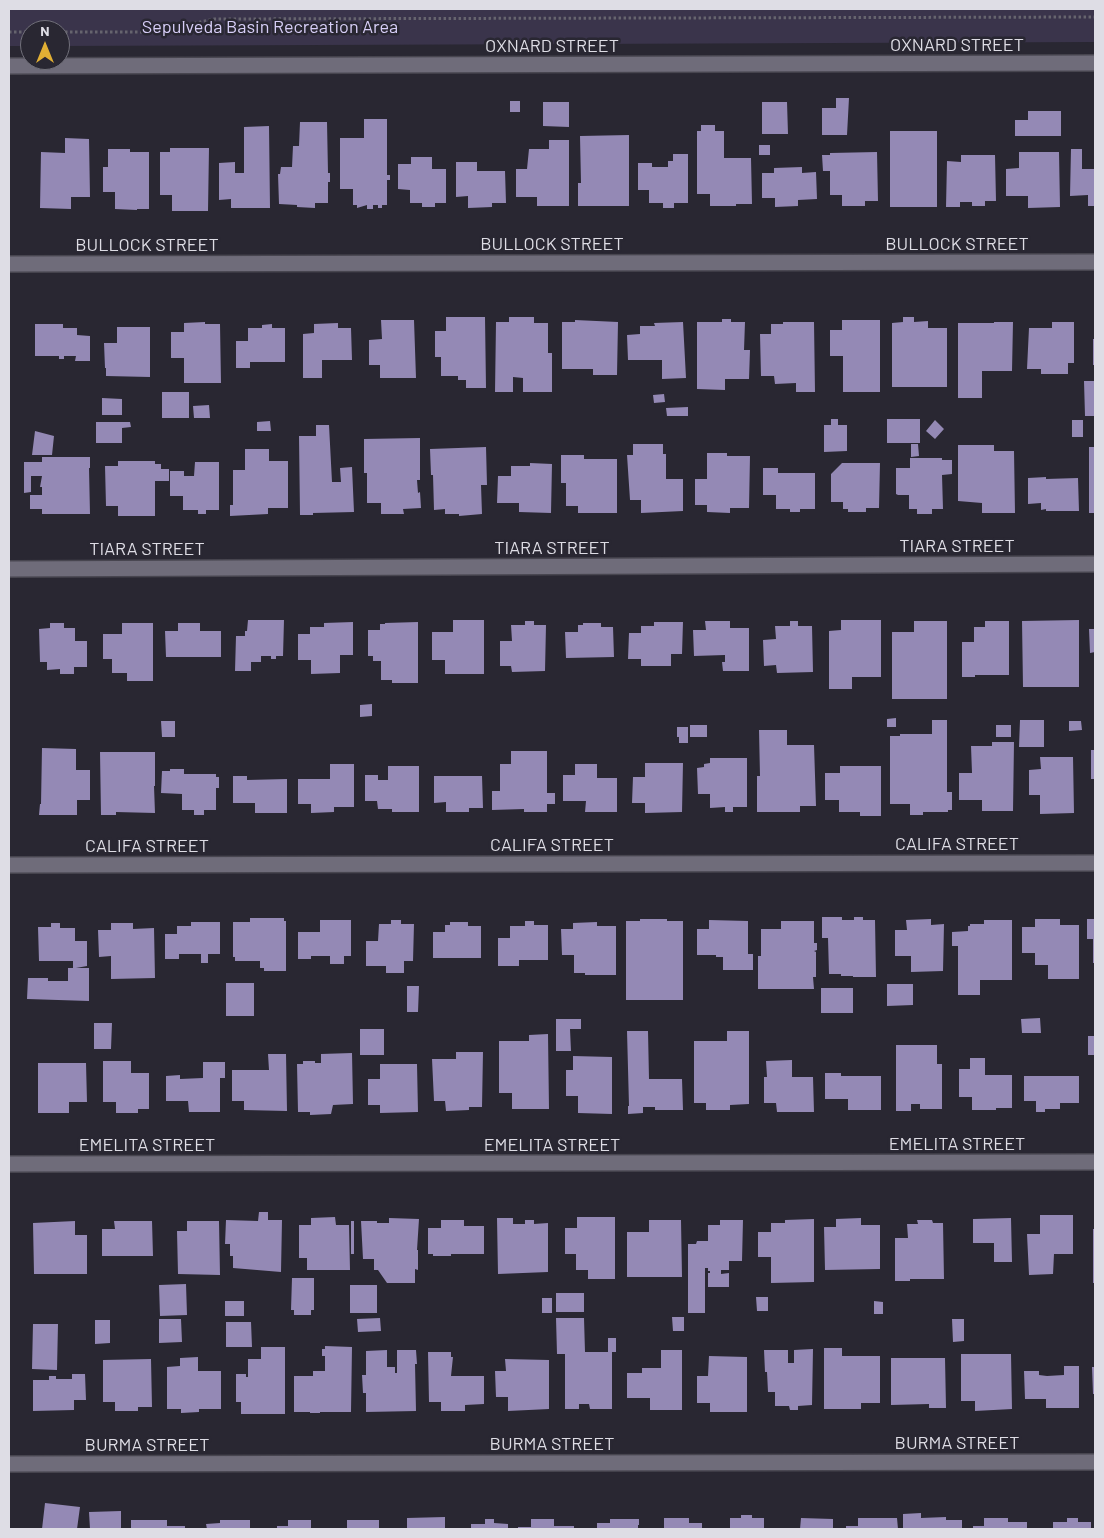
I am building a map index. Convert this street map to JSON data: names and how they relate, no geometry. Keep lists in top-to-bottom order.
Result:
{
  "streets": {
    "street": [
      "OXNARD STREET",
      "BULLOCK STREET",
      "TIARA STREET",
      "CALIFA STREET",
      "EMELITA STREET",
      "BURMA STREET"
    ]
  },
  "parks": ["Sepulveda Basin Recreation Area"],
  "north": "top"
}
